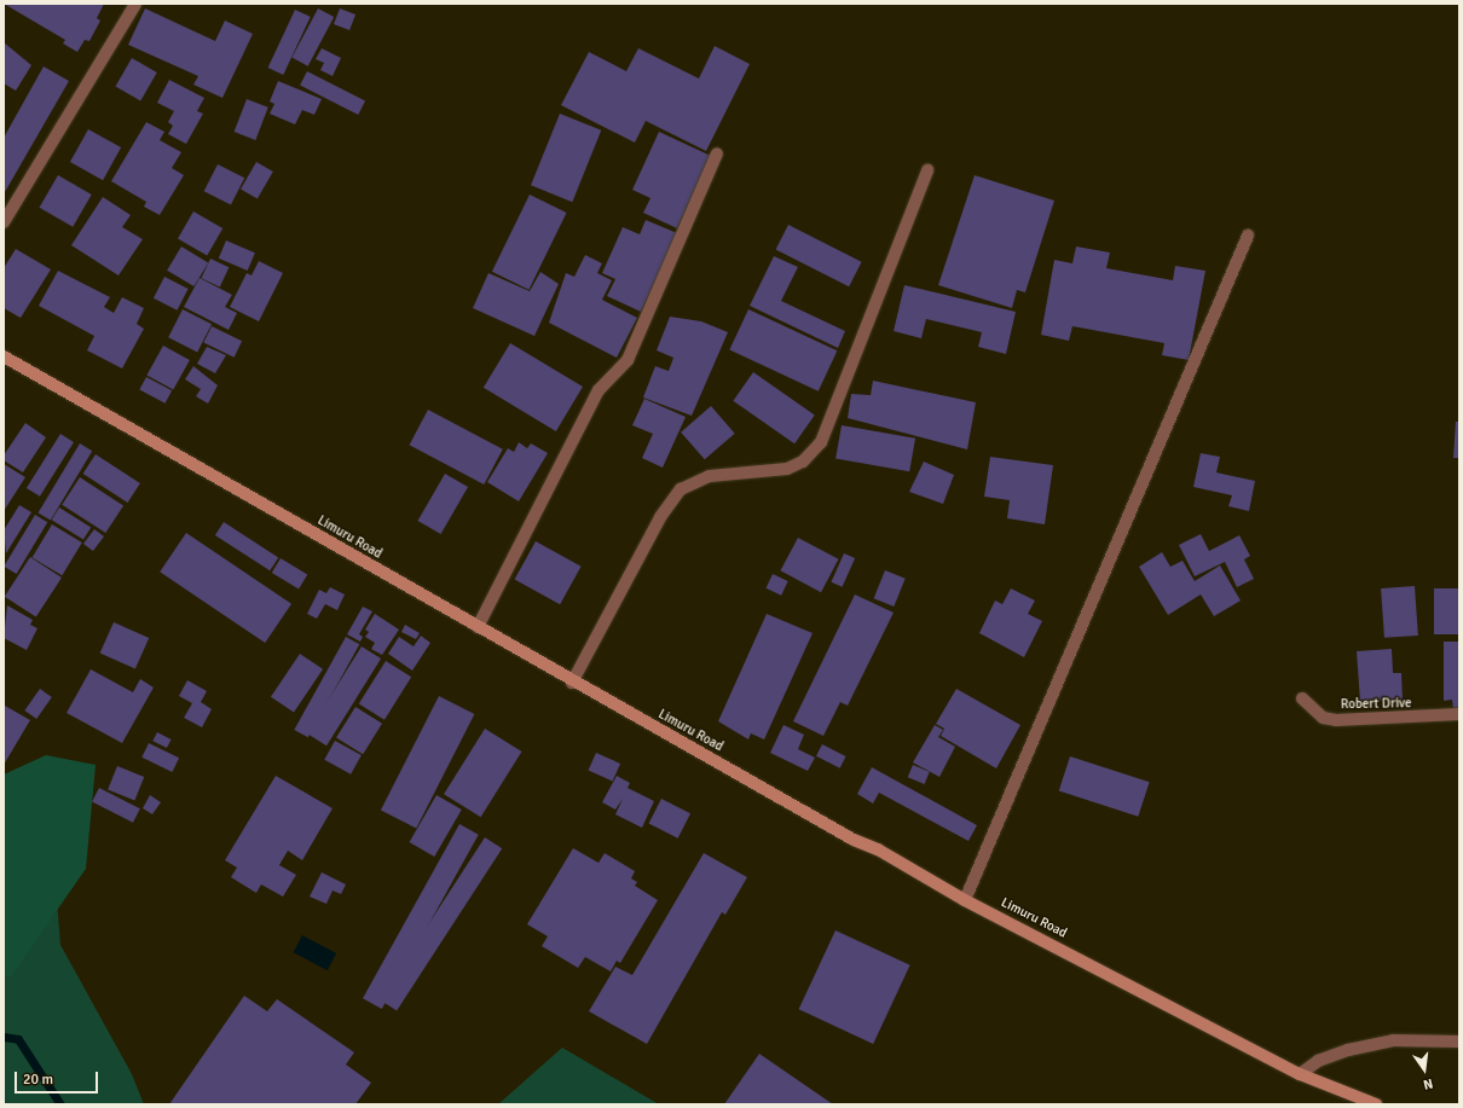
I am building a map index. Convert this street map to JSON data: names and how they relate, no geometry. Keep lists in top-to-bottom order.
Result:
{
  "streets": {
    "main road": ["Limuru Road"],
    "street": ["Robert Drive"]
  },
  "scale_bar": "20 m",
  "north": "bottom"
}
